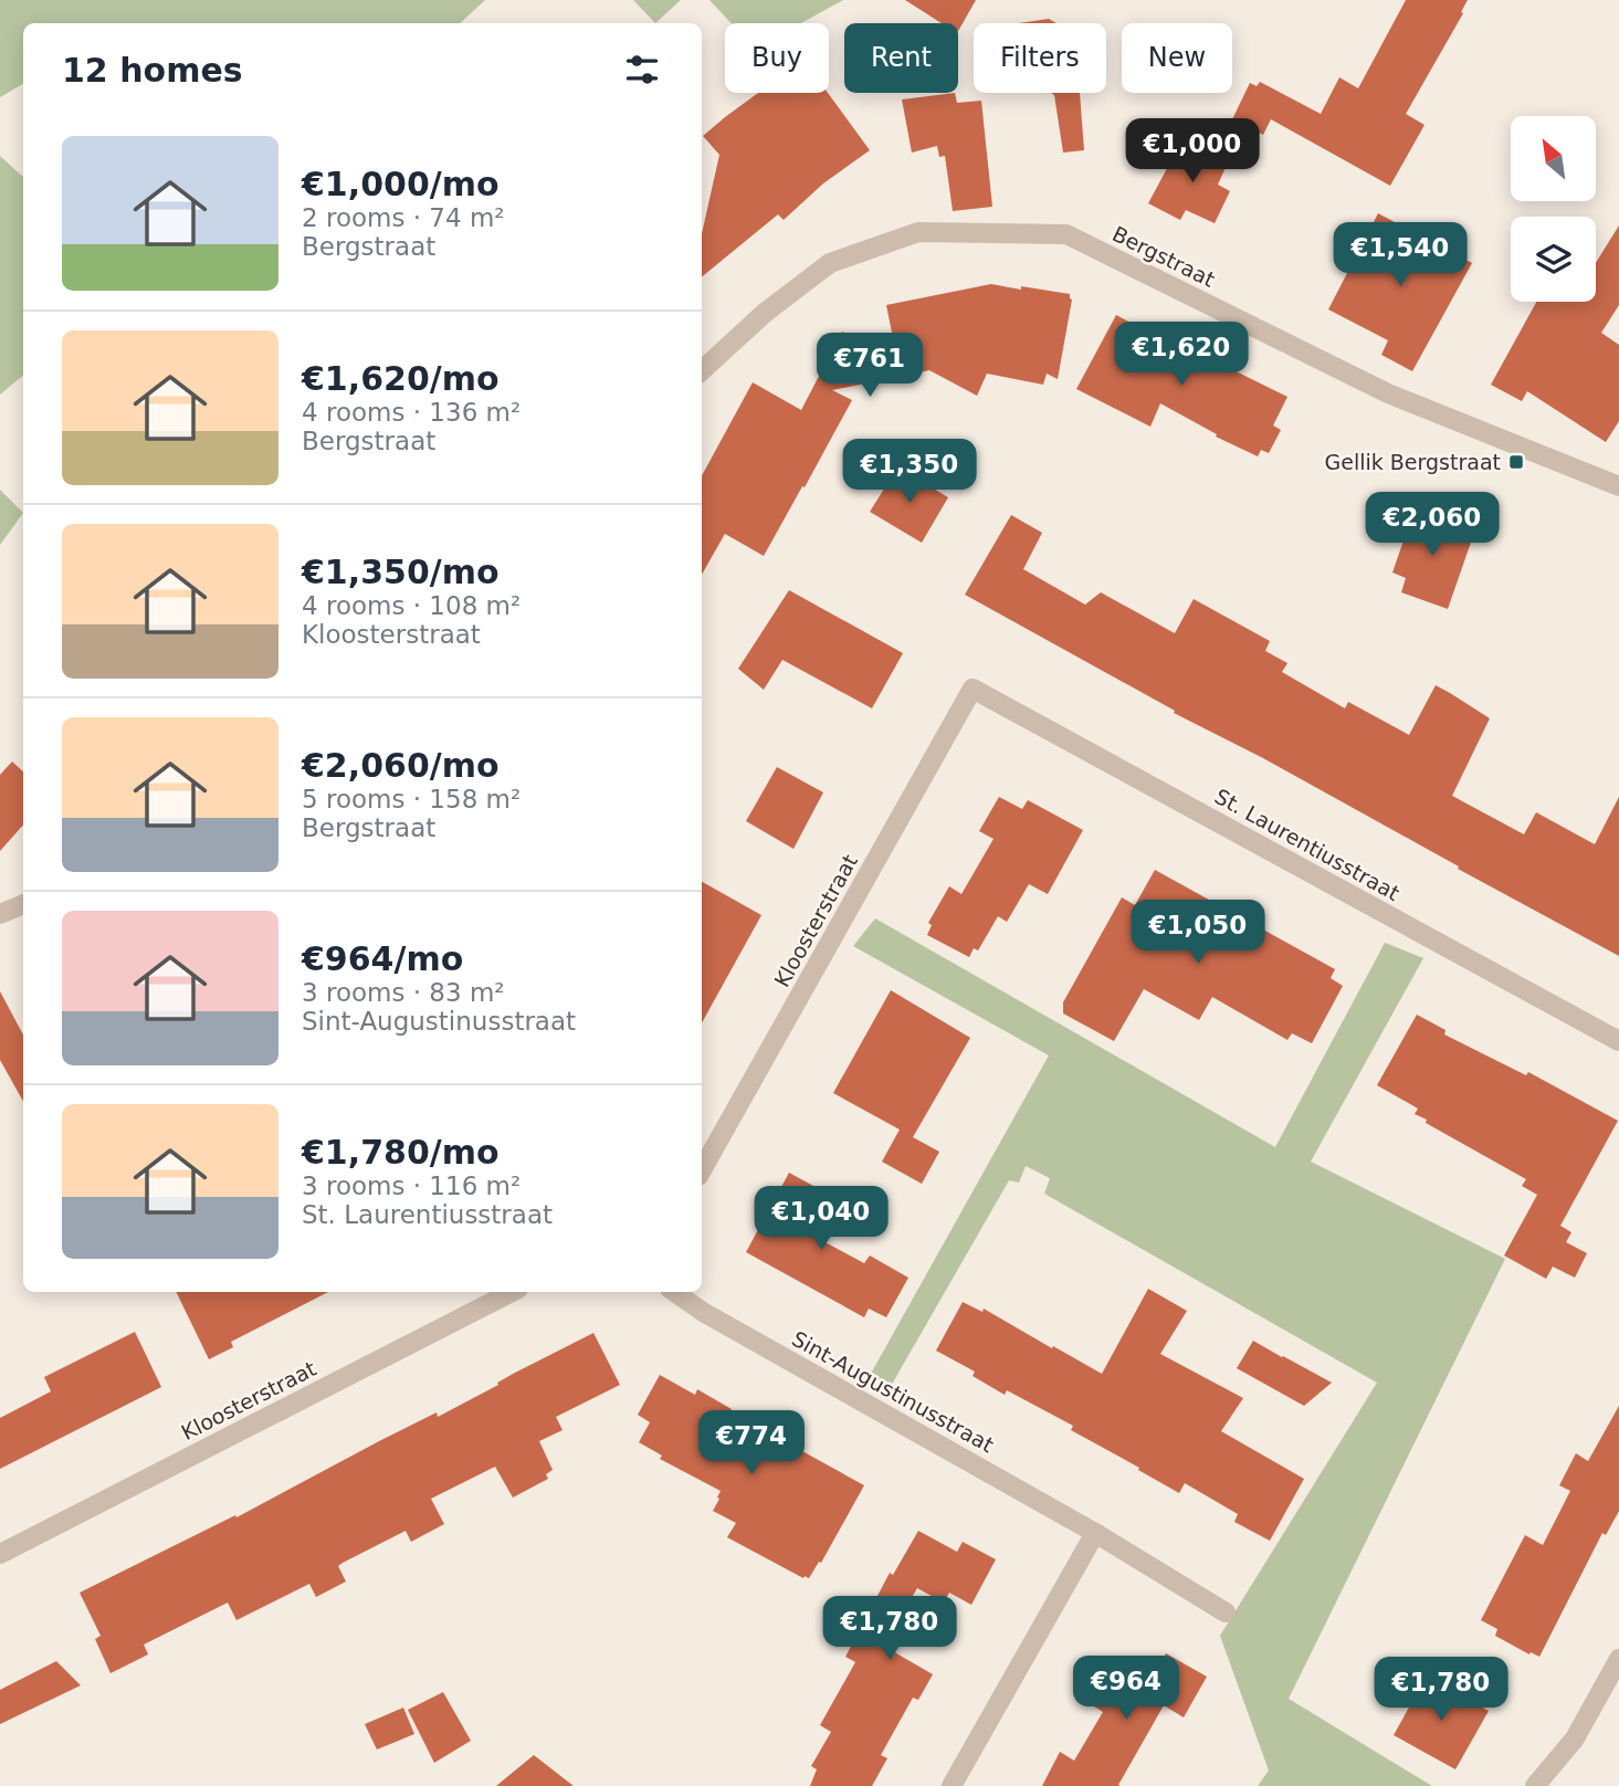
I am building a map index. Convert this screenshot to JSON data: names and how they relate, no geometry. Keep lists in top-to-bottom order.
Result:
{
  "streets": {
    "street": [
      "Bergstraat",
      "St. Laurentiusstraat",
      "Kloosterstraat",
      "Sint-Augustinusstraat"
    ]
  },
  "crossings": [
    ["St. Laurentiusstraat", "Kloosterstraat"]
  ],
  "places": {
    "transit": ["Gellik Bergstraat"]
  },
  "north": "top left",
  "page": {
    "chip": [
      "Buy",
      "Rent",
      "Filters",
      "New"
    ],
    "heading": "12 homes",
    "list": [
      {
        "name": "€1,000/mo",
        "note": "2 rooms · 74 m² · Bergstraat"
      },
      {
        "name": "€1,620/mo",
        "note": "4 rooms · 136 m² · Bergstraat"
      },
      {
        "name": "€1,350/mo",
        "note": "4 rooms · 108 m² · Kloosterstraat"
      },
      {
        "name": "€2,060/mo",
        "note": "5 rooms · 158 m² · Bergstraat"
      },
      {
        "name": "€964/mo",
        "note": "3 rooms · 83 m² · Sint-Augustinusstraat"
      },
      {
        "name": "€1,780/mo",
        "note": "3 rooms · 116 m² · St. Laurentiusstraat"
      }
    ],
    "price": [
      "€1,000",
      "€1,540",
      "€1,620",
      "€761",
      "€1,350",
      "€2,060",
      "€1,050",
      "€1,040",
      "€774",
      "€1,780",
      "€964",
      "€1,780"
    ]
  }
}
